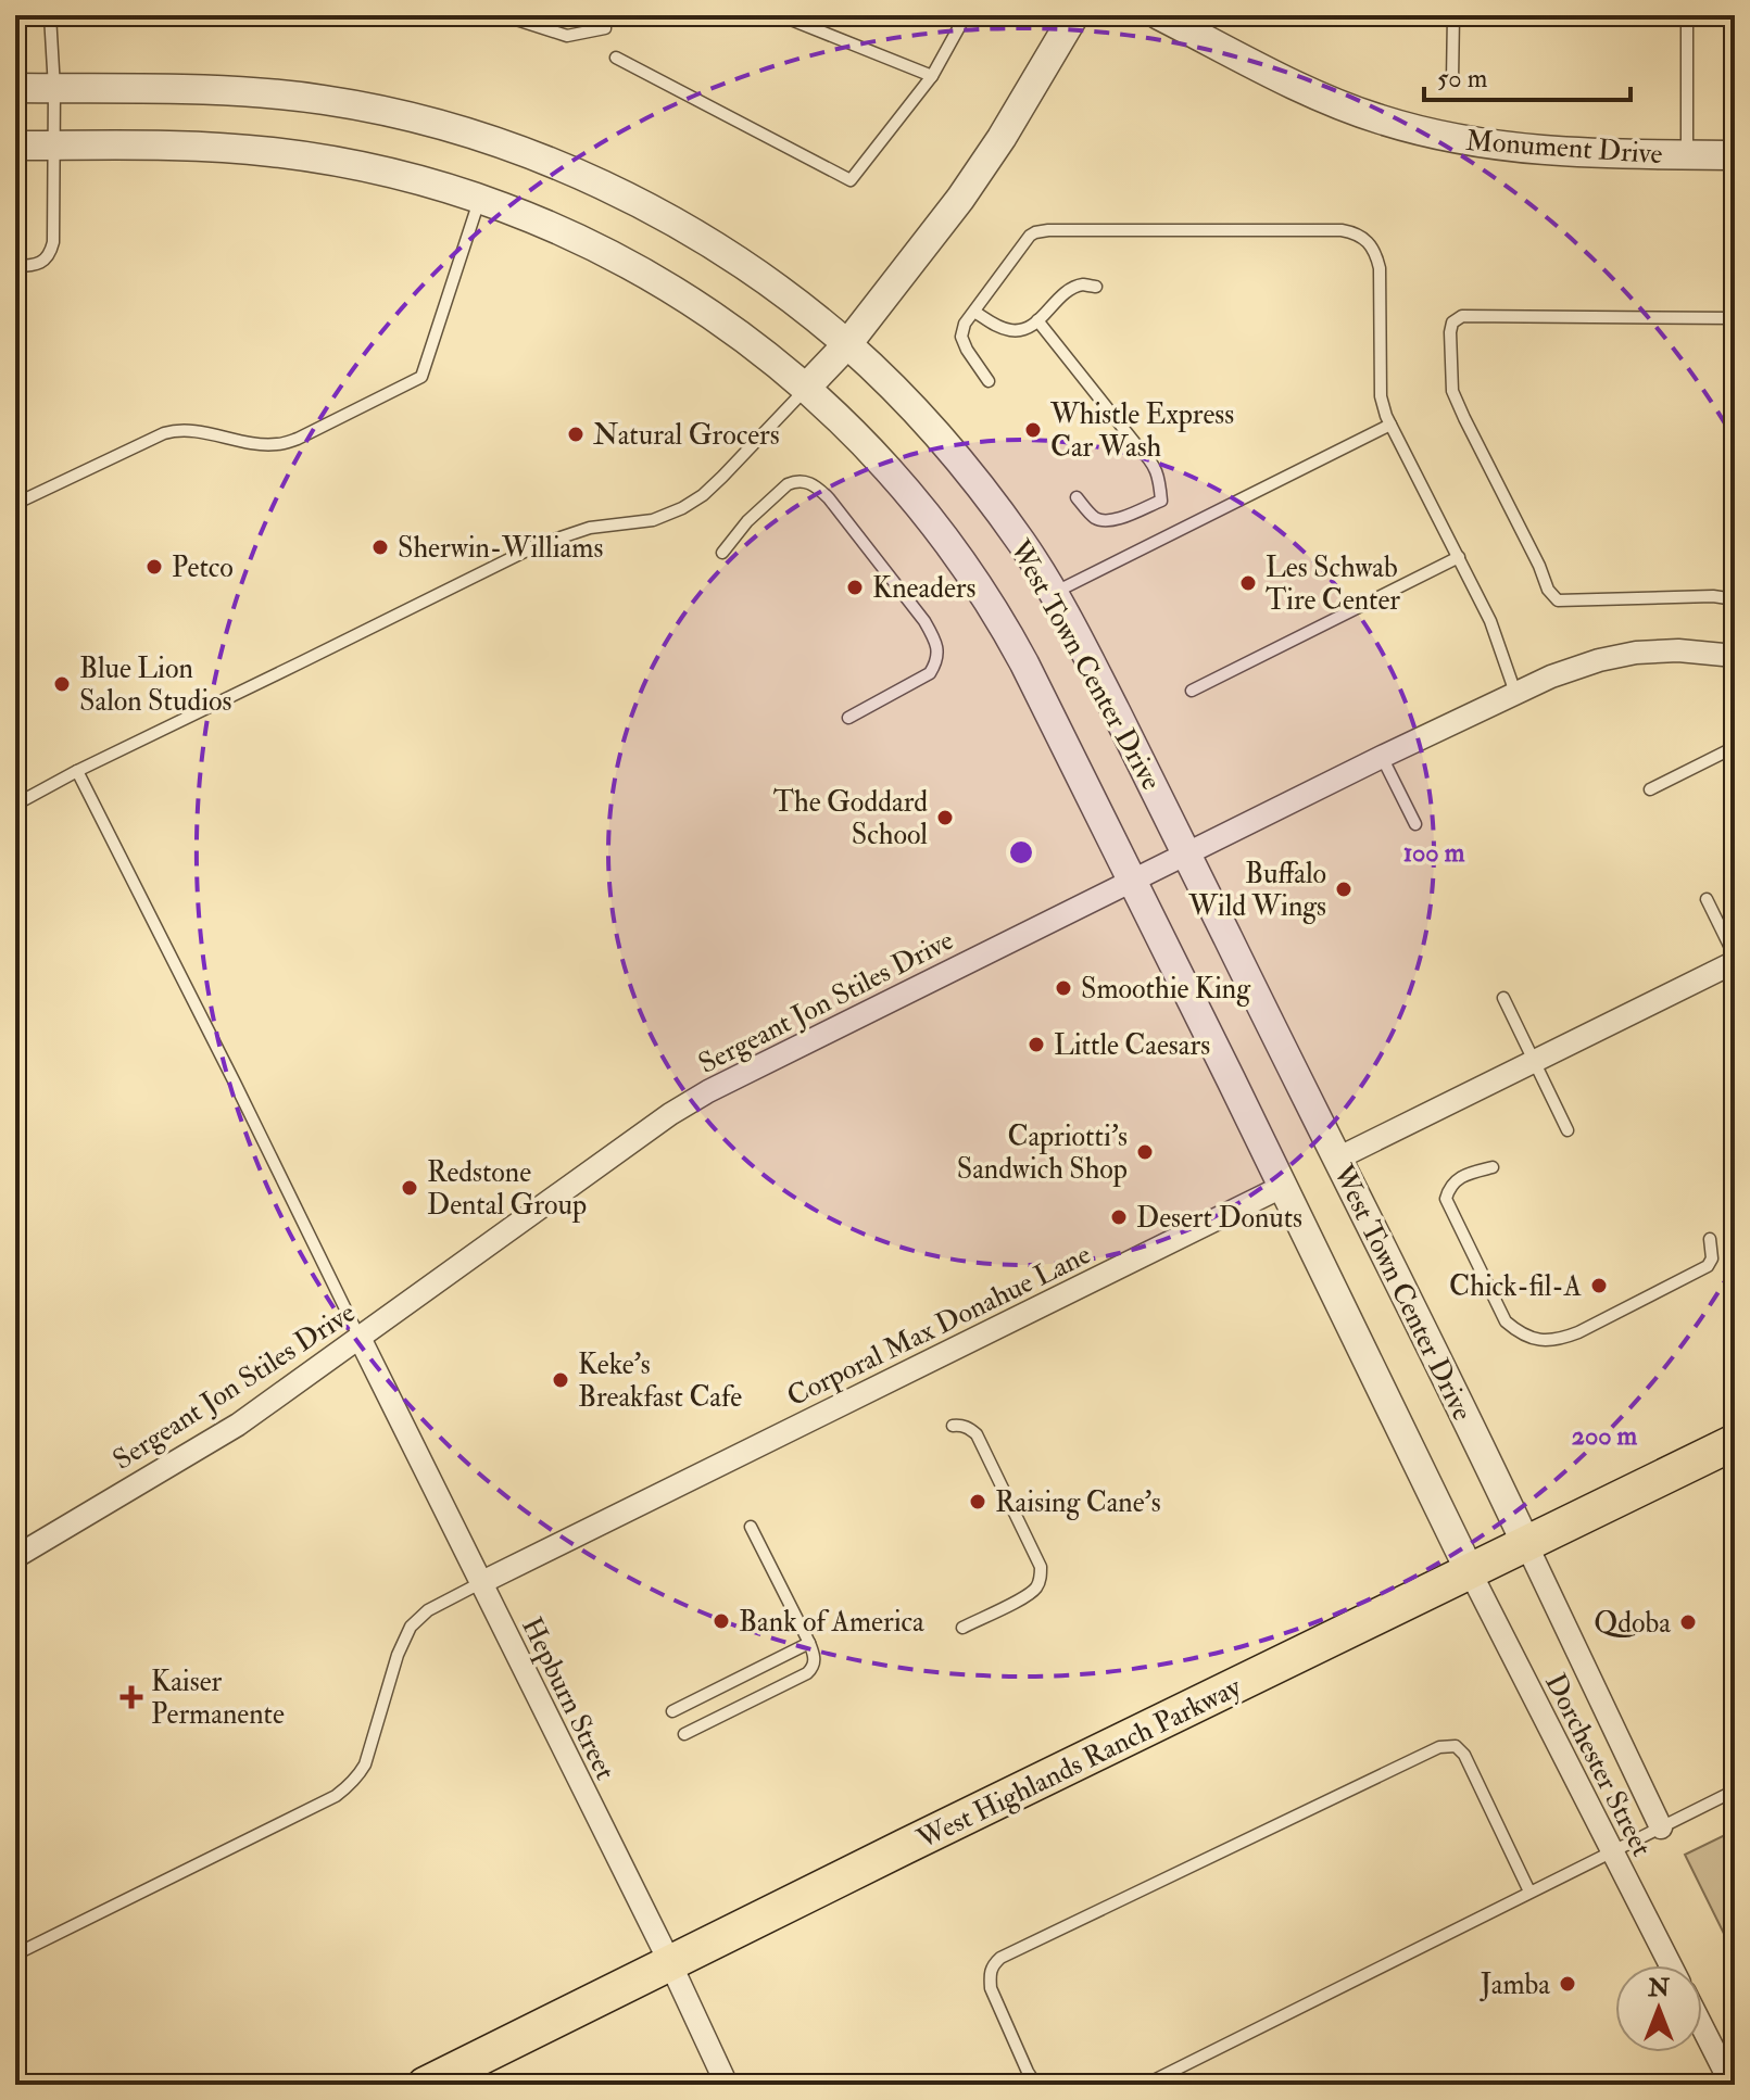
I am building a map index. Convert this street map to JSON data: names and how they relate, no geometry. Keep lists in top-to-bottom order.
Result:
{
  "streets": {
    "main road": ["West Highlands Ranch Parkway"],
    "street": [
      "Monument Drive",
      "West Town Center Drive",
      "Sergeant Jon Stiles Drive",
      "Corporal Max Donahue Lane",
      "Hepburn Street",
      "Dorchester Street"
    ]
  },
  "crossings": [
    ["West Town Center Drive", "Sergeant Jon Stiles Drive"],
    ["West Town Center Drive", "Corporal Max Donahue Lane"],
    ["West Town Center Drive", "West Highlands Ranch Parkway"],
    ["West Town Center Drive", "Dorchester Street"],
    ["Sergeant Jon Stiles Drive", "Hepburn Street"],
    ["Corporal Max Donahue Lane", "Hepburn Street"],
    ["Hepburn Street", "West Highlands Ranch Parkway"],
    ["West Highlands Ranch Parkway", "Dorchester Street"]
  ],
  "places": {
    "other": [
      "Whistle Express Car Wash",
      "Natural Grocers",
      "Sherwin-Williams",
      "Petco",
      "Les Schwab Tire Center",
      "Kneaders",
      "Blue Lion Salon Studios",
      "The Goddard School",
      "Buffalo Wild Wings",
      "Smoothie King",
      "Little Caesars",
      "Capriotti's Sandwich Shop",
      "Redstone Dental Group",
      "Desert Donuts",
      "Chick-fil-A",
      "Keke's Breakfast Cafe",
      "Raising Cane's",
      "Bank of America",
      "Qdoba",
      "Jamba"
    ],
    "health": ["Kaiser Permanente"]
  },
  "scale_bar": "50 m",
  "north": "top",
  "rings": ["100 m", "200 m"]
}
